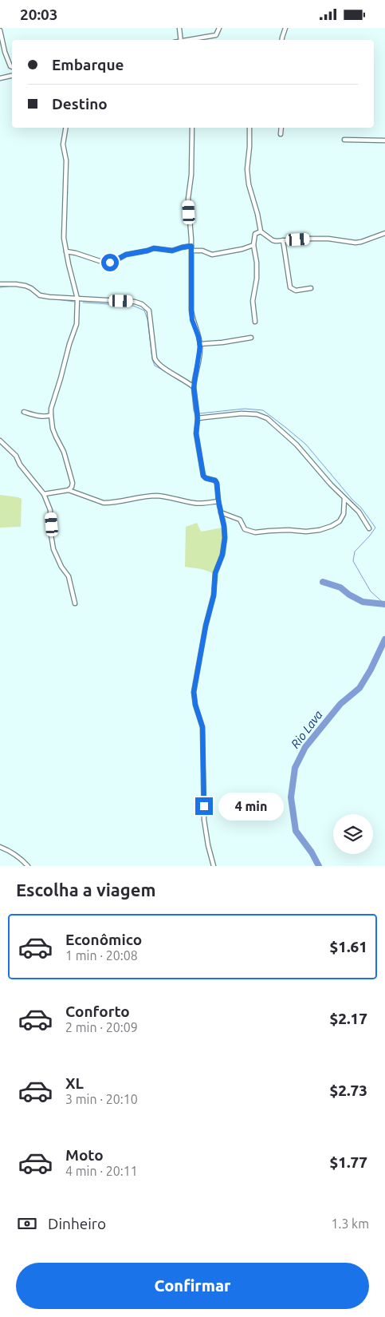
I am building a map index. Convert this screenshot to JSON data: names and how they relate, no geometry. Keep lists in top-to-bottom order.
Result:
{
  "water": ["Rio Lava"],
  "page": {
    "status": "20:03",
    "banner": ["Embarque", "Destino"],
    "bubble": "4 min",
    "heading": "Escolha a viagem",
    "list": [
      {
        "name": "Econômico",
        "note": "1 min · 20:08",
        "value": "$1.61"
      },
      {
        "name": "Conforto",
        "note": "2 min · 20:09",
        "value": "$2.17"
      },
      {
        "name": "XL",
        "note": "3 min · 20:10",
        "value": "$2.73"
      },
      {
        "name": "Moto",
        "note": "4 min · 20:11",
        "value": "$1.77"
      }
    ],
    "pay": ["Dinheiro", "1.3 km"],
    "buttons": "Confirmar"
  }
}
